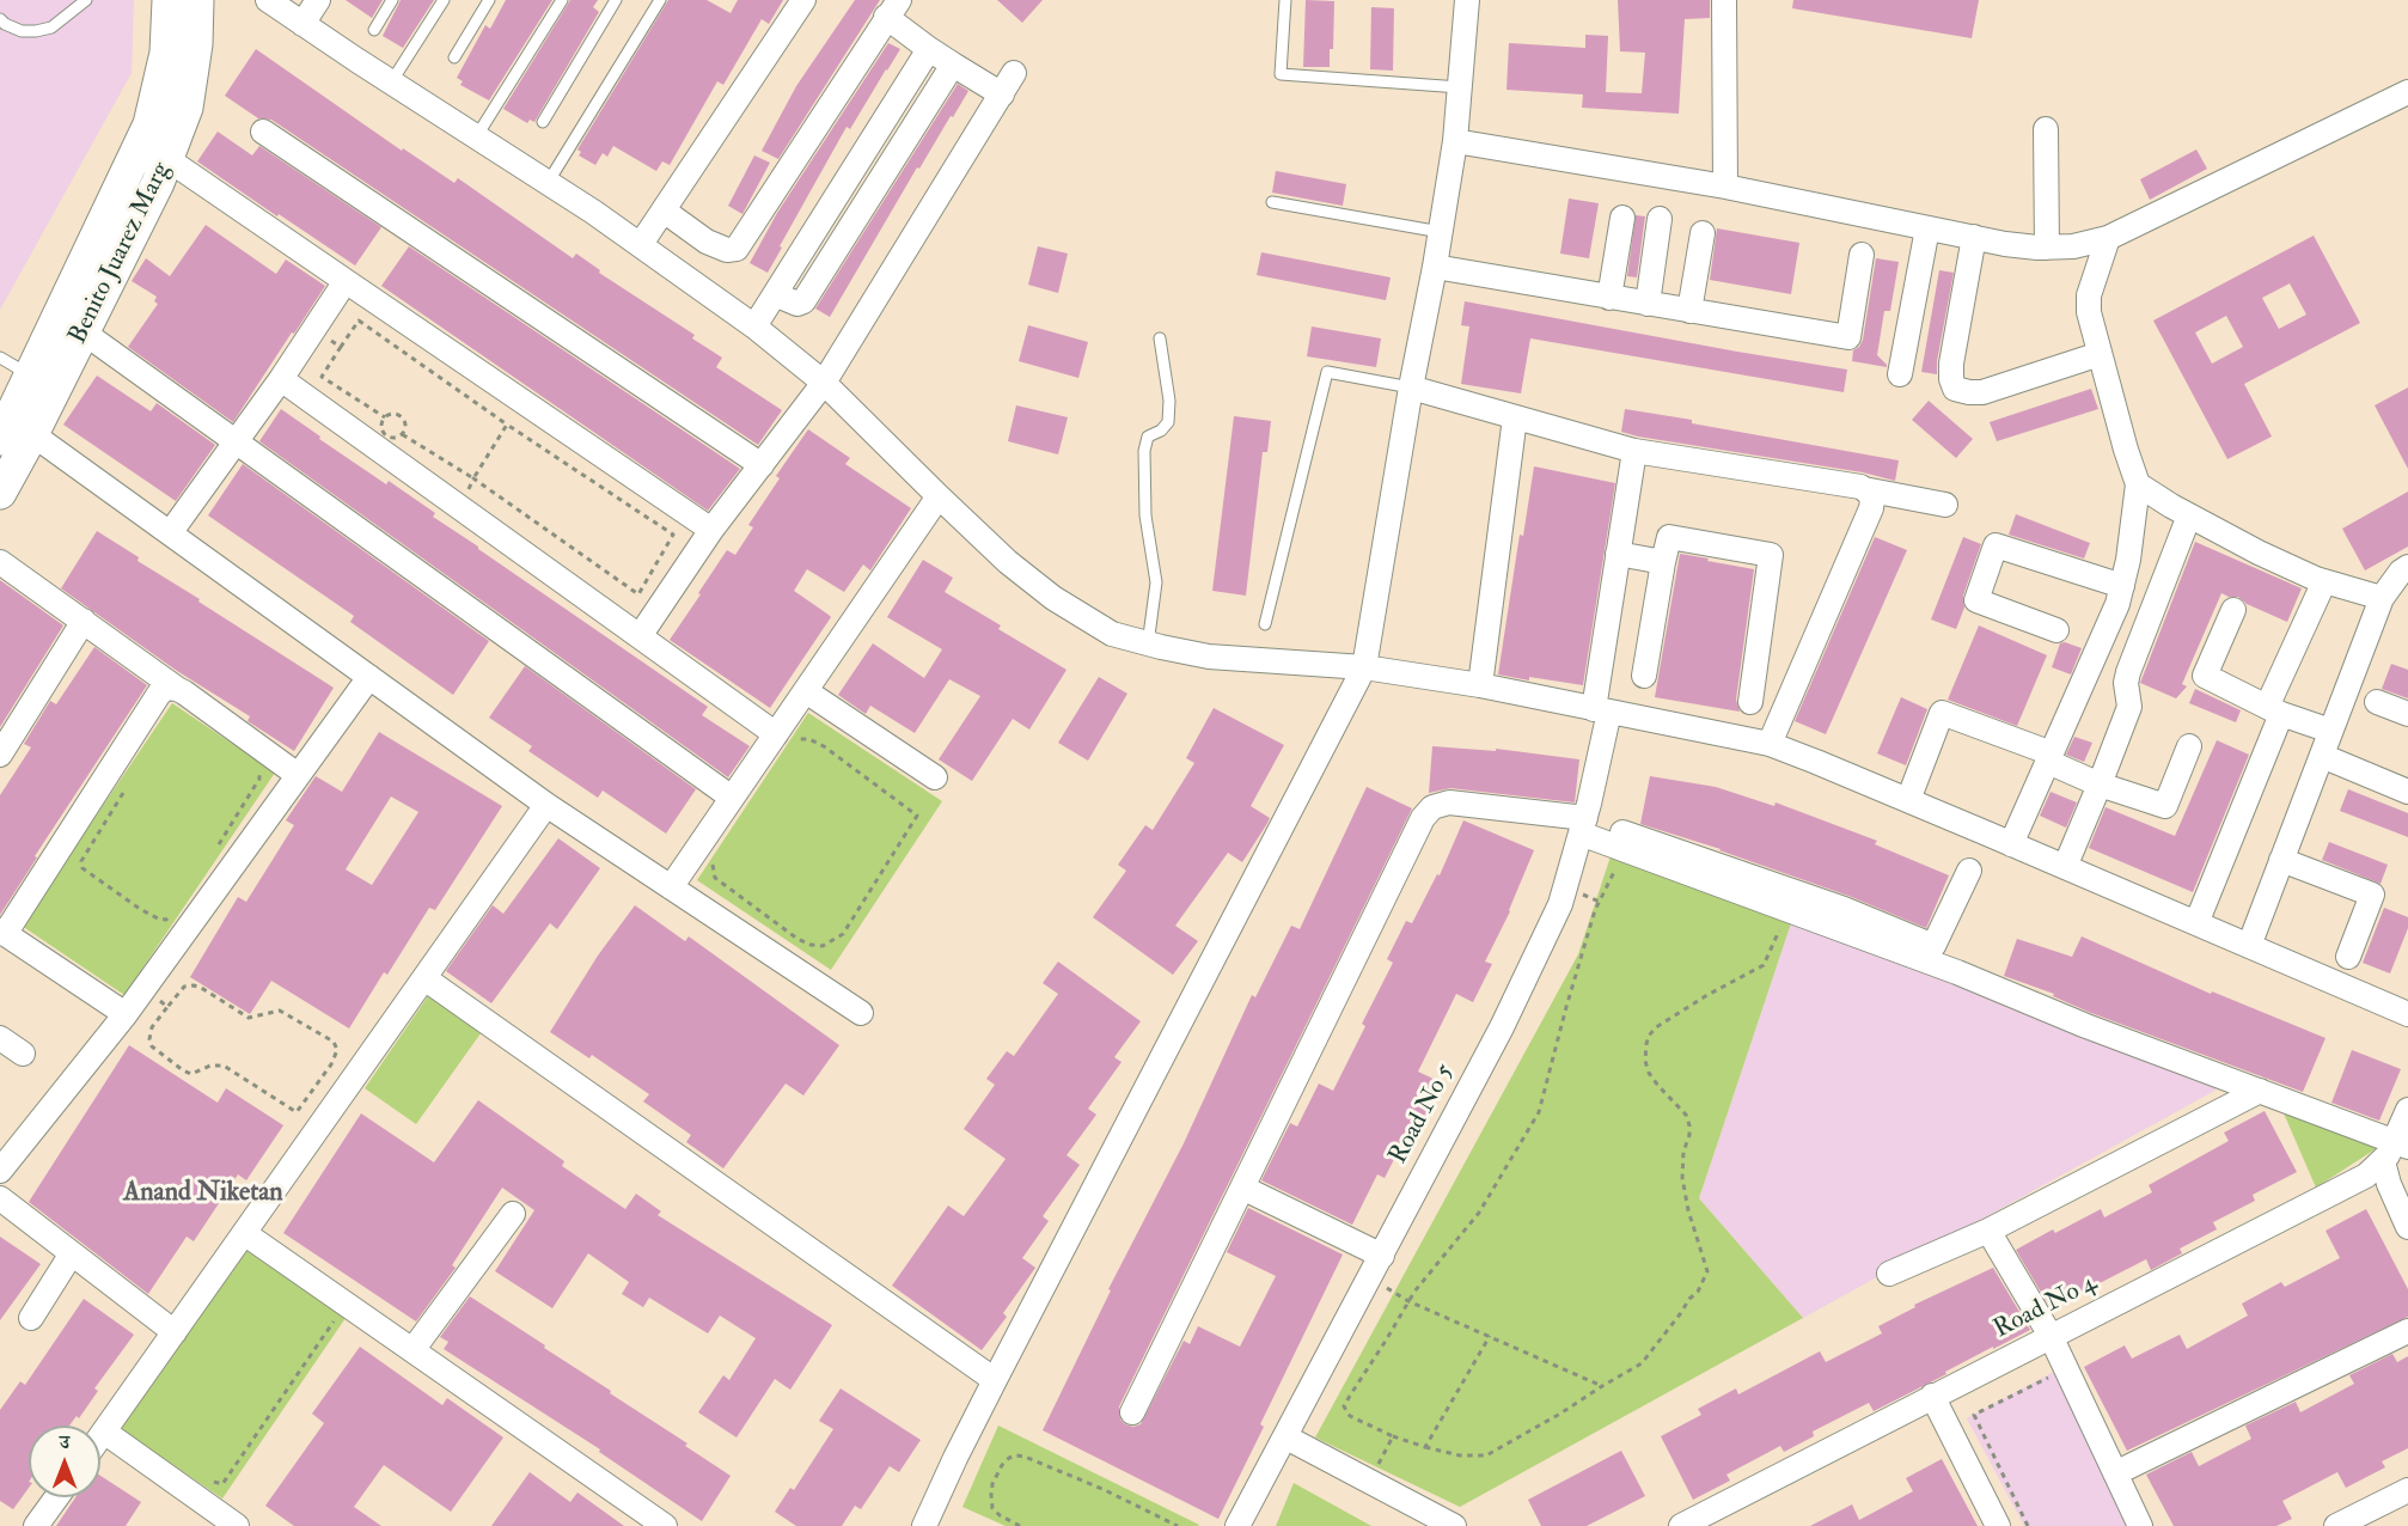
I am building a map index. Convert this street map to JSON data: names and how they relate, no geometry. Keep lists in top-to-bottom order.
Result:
{
  "streets": {
    "street": ["Benito Juarez Marg", "Road No 5", "Road No 4"]
  },
  "districts": ["Anand Niketan"],
  "north": "top"
}
